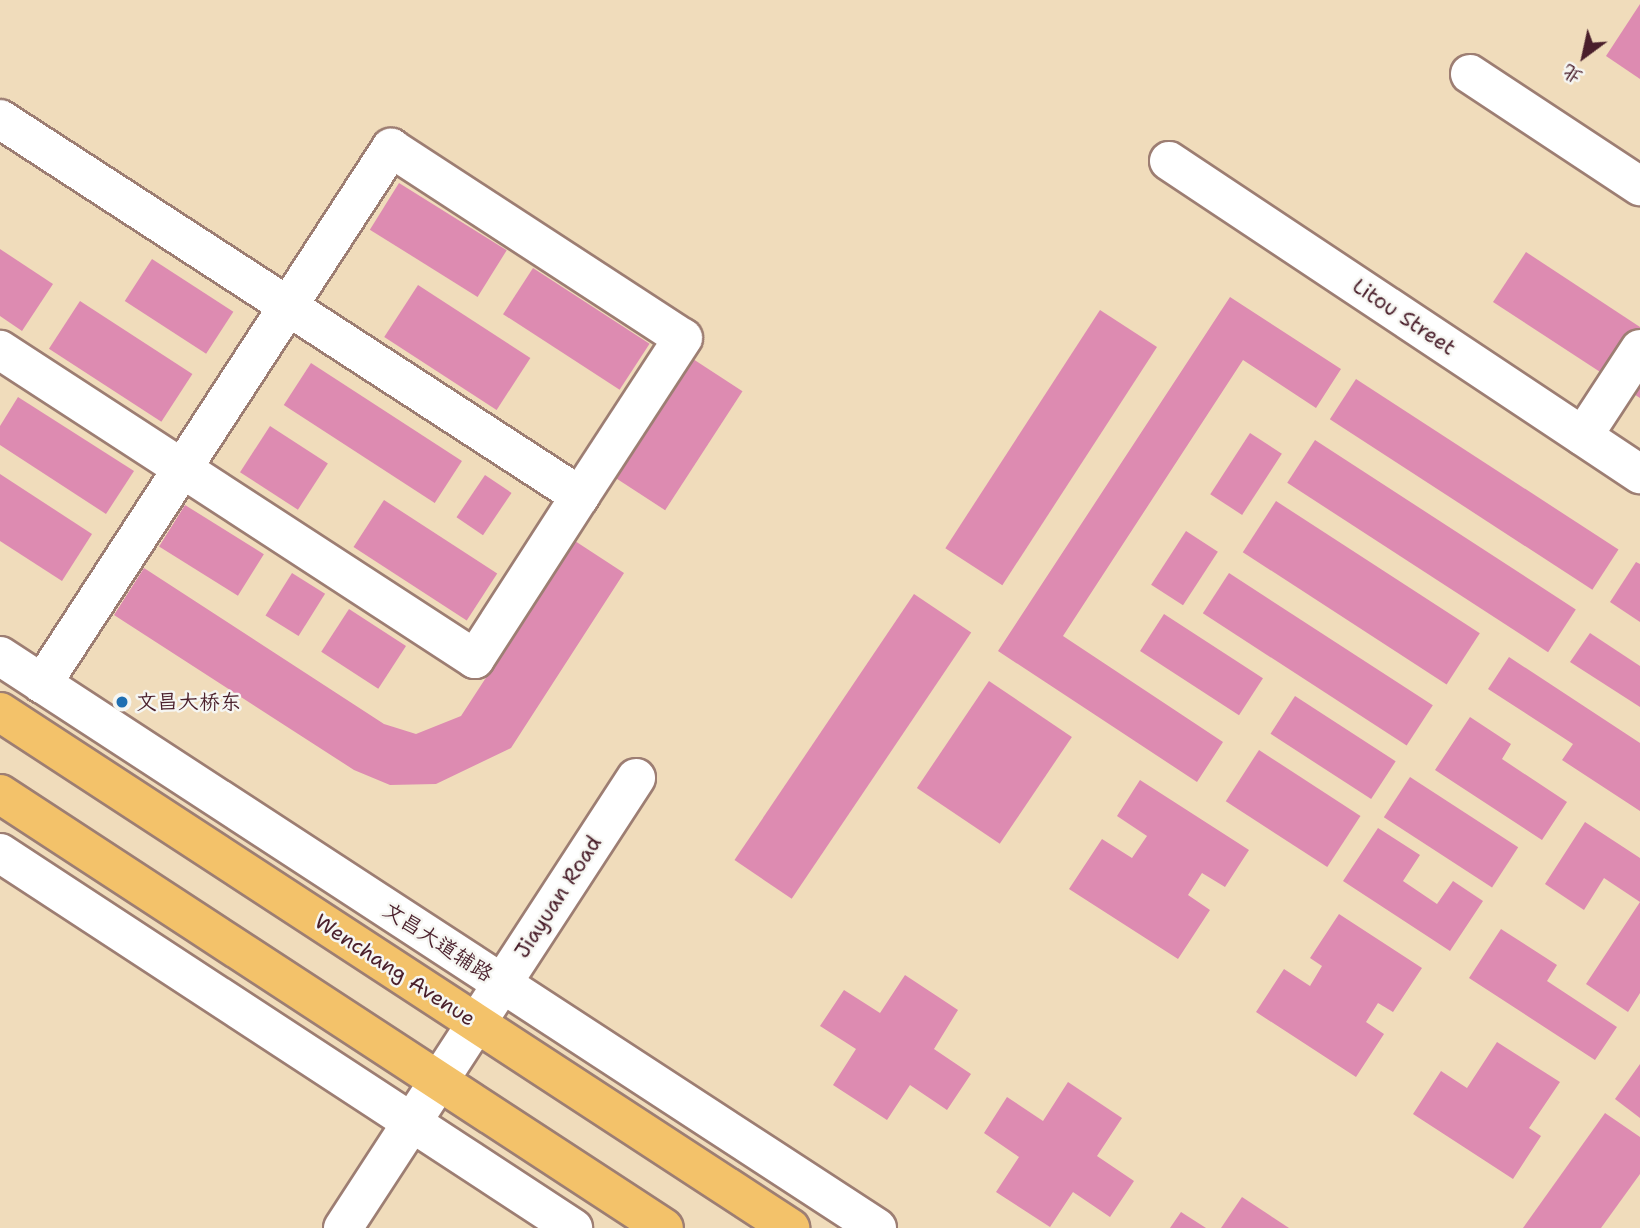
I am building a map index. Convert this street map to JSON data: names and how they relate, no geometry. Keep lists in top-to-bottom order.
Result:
{
  "streets": {
    "main road": ["Wenchang Avenue"],
    "street": ["Litou Street", "Jiayuan Road", "文昌大道辅路"]
  },
  "crossings": [
    ["Jiayuan Road", "文昌大道辅路"],
    ["Jiayuan Road", "Wenchang Avenue"]
  ],
  "places": ["文昌大桥东"],
  "north": "bottom left"
}
